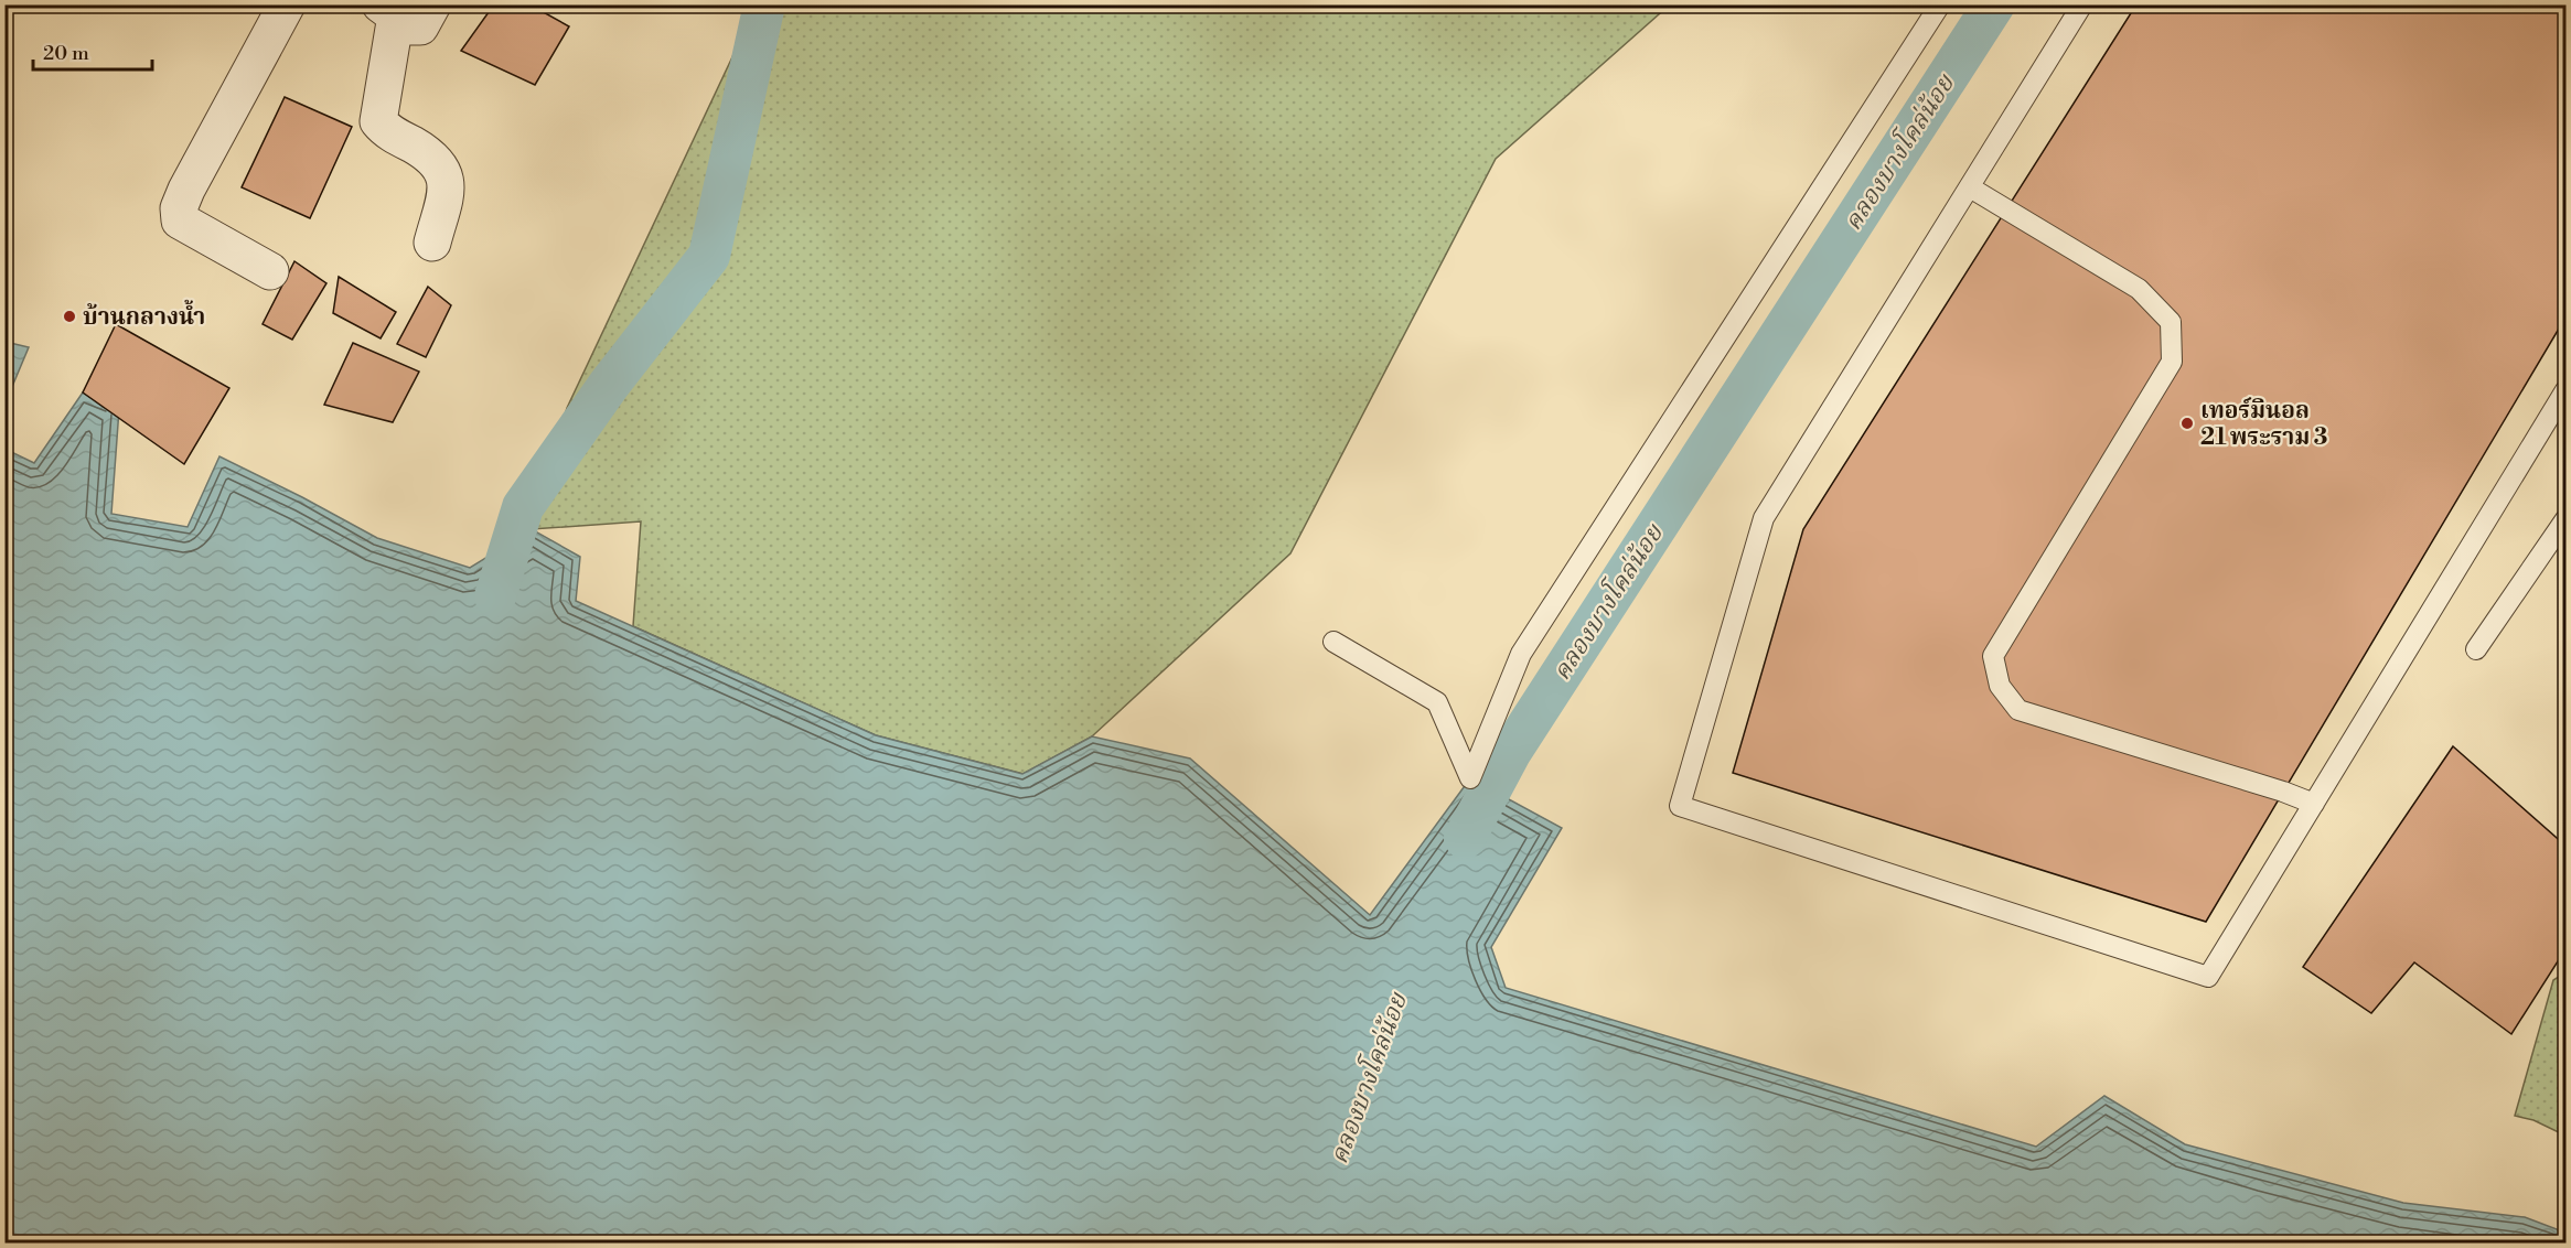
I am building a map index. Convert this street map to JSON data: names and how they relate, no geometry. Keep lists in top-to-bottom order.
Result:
{
  "water": ["คลองบางโคล่น้อย"],
  "places": ["บ้านกลางน้ำ", "เทอร์มินอล 21 พระราม 3"],
  "scale_bar": "20 m"
}
